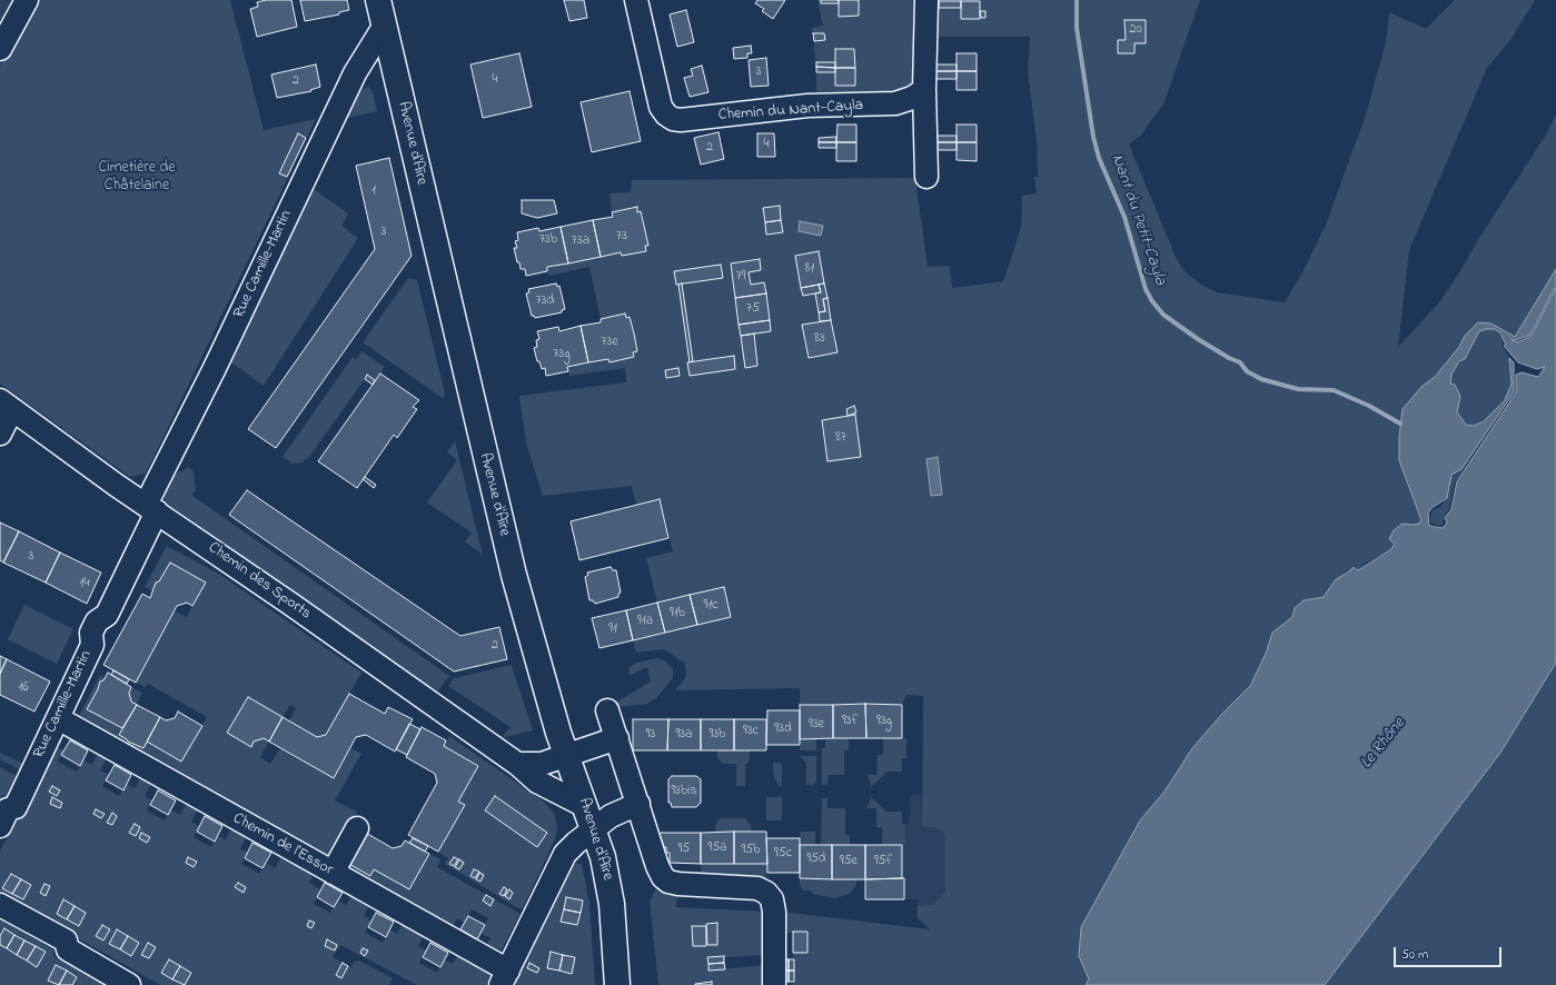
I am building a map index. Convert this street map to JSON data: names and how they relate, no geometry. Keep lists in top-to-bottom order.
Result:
{
  "streets": {
    "main road": ["Avenue d'Aïre"],
    "street": [
      "Chemin du Nant-Cayla",
      "Rue Camille-Martin",
      "Chemin des Sports",
      "Chemin de l'Essor"
    ]
  },
  "crossings": [
    ["Avenue d'Aïre", "Rue Camille-Martin"],
    ["Avenue d'Aïre", "Chemin des Sports"],
    ["Rue Camille-Martin", "Chemin des Sports"],
    ["Rue Camille-Martin", "Chemin de l'Essor"]
  ],
  "water": ["Nant du Petit-Cayla", "Le Rhône"],
  "parks": ["Cimetière de Châtelaine"],
  "house_numbers": [
    "20",
    "3",
    "4",
    "2",
    "4",
    "2",
    "1",
    "3",
    "73",
    "73b",
    "73a",
    "81",
    "79",
    "73d",
    "75",
    "83",
    "73e",
    "73g",
    "87",
    "3",
    "14",
    "91c",
    "91b",
    "91a",
    "91",
    "2",
    "16",
    "93f",
    "93g",
    "93e",
    "93d",
    "93c",
    "93",
    "93a",
    "93b",
    "93bis",
    "95a",
    "95",
    "95b",
    "95c",
    "95d",
    "95e",
    "95f"
  ],
  "scale_bar": "50 m"
}
